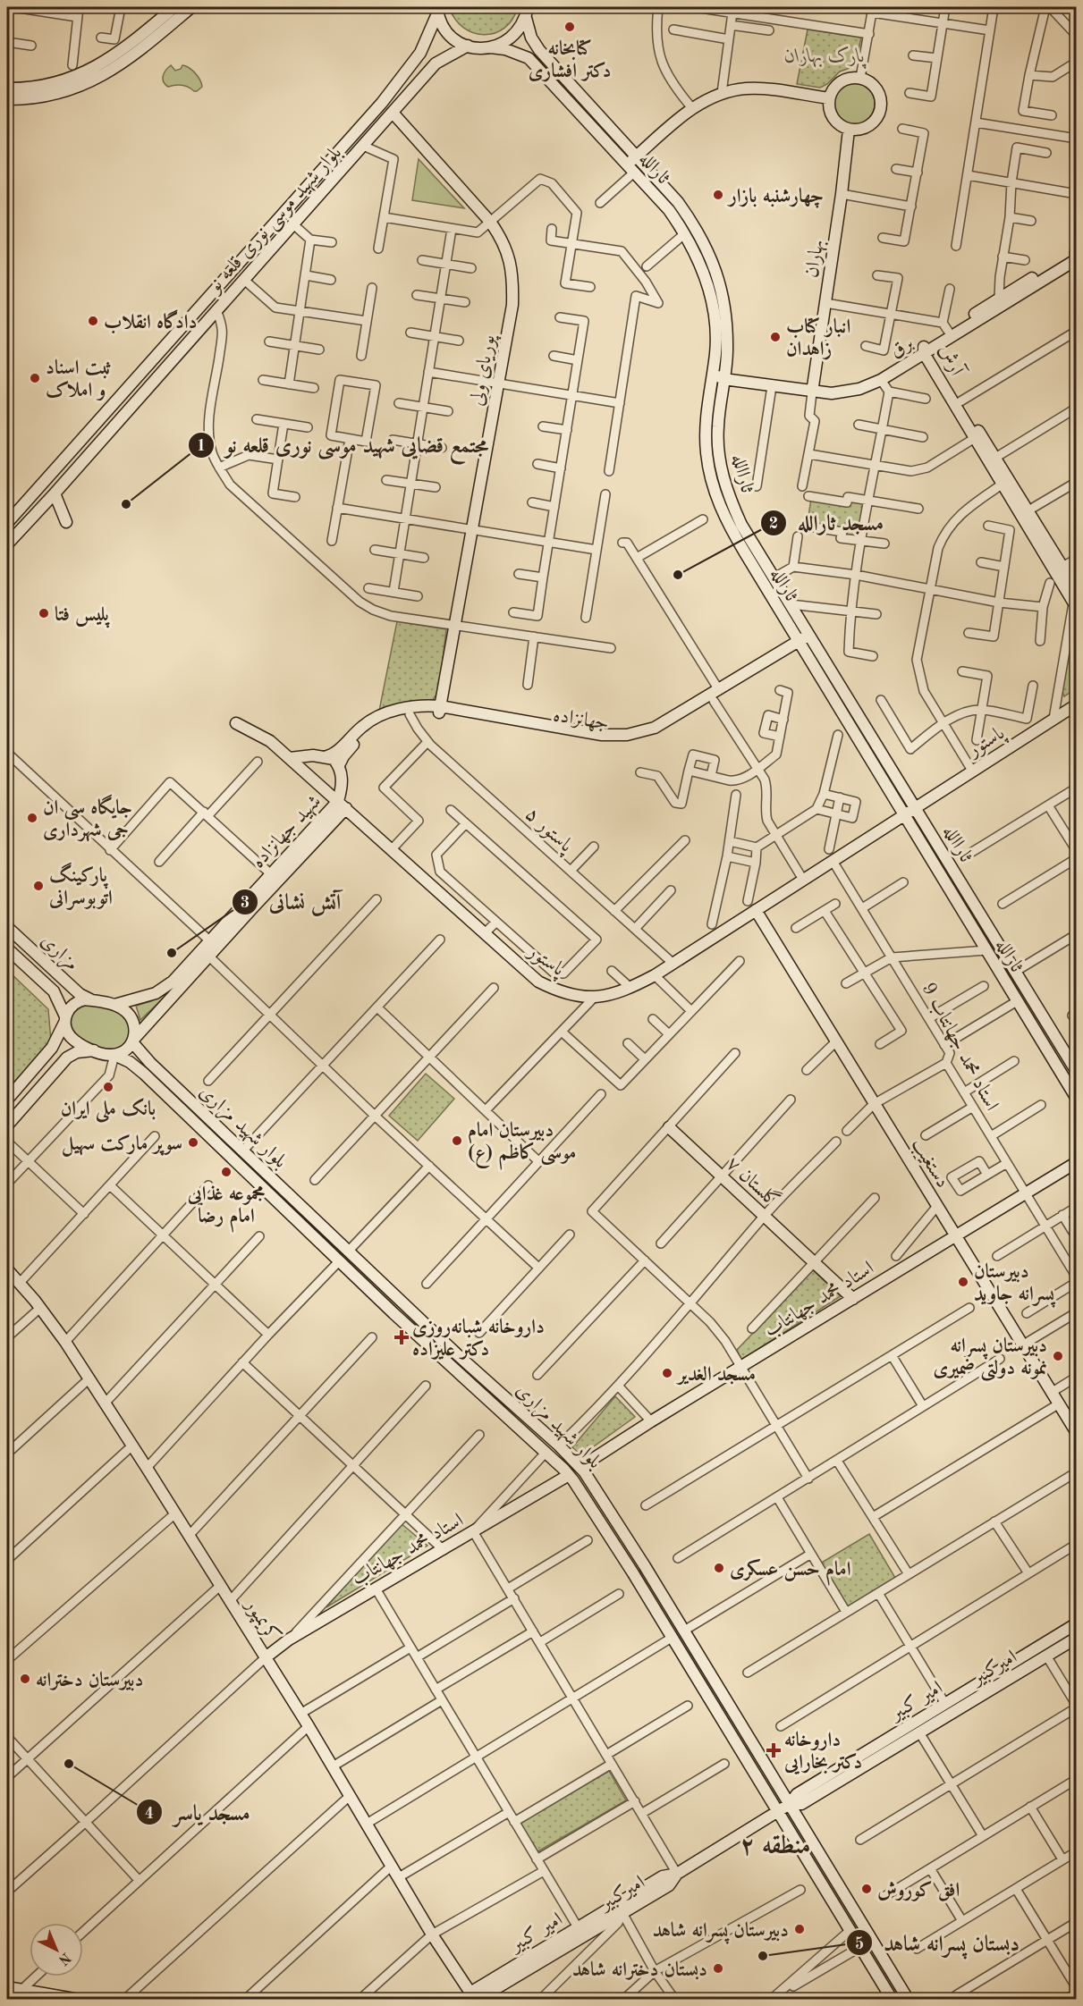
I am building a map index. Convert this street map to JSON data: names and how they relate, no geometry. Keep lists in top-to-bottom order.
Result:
{
  "streets": {
    "street": [
      "ثارالله",
      "بلوار شهید موسی نوری قلعه نو",
      "بهاران",
      "برق",
      "آرش",
      "پوریای ولی",
      "ثاراالله",
      "جهانزاده",
      "پاستور",
      "پاستور ۵",
      "شهید جهانزاده",
      "مزاری",
      "استاد محمد جهانتاب 9",
      "بلوار شهید مزاری",
      "دستغیب",
      "گلستان ۷",
      "استاد محمد جهانتاب",
      "کریمپور",
      "امیرکبیر",
      "امیر کبیر"
    ]
  },
  "crossings": [
    ["ثارالله", "بلوار شهید موسی نوری قلعه نو"],
    ["ثارالله", "جهانزاده"],
    ["ثارالله", "پاستور"],
    ["بلوار شهید موسی نوری قلعه نو", "پوریای ولی"],
    ["بهاران", "برق"],
    ["برق", "آرش"],
    ["برق", "ثاراالله"],
    ["پوریای ولی", "جهانزاده"],
    ["ثاراالله", "جهانزاده"],
    ["ثاراالله", "پاستور"],
    ["جهانزاده", "پاستور ۵"],
    ["پاستور", "پاستور ۵"],
    ["پاستور", "شهید جهانزاده"],
    ["پاستور", "استاد محمد جهانتاب 9"],
    ["پاستور", "دستغیب"],
    ["شهید جهانزاده", "مزاری"],
    ["شهید جهانزاده", "بلوار شهید مزاری"],
    ["مزاری", "بلوار شهید مزاری"],
    ["استاد محمد جهانتاب 9", "استاد محمد جهانتاب"],
    ["بلوار شهید مزاری", "استاد محمد جهانتاب"],
    ["بلوار شهید مزاری", "امیرکبیر"],
    ["بلوار شهید مزاری", "امیر کبیر"],
    ["دستغیب", "استاد محمد جهانتاب"],
    ["گلستان ۷", "استاد محمد جهانتاب"],
    ["استاد محمد جهانتاب", "کریمپور"],
    ["کریمپور", "امیرکبیر"],
    ["کریمپور", "امیر کبیر"],
    ["امیرکبیر", "امیر کبیر"]
  ],
  "districts": ["منطقه ۲"],
  "parks": ["پارک بهاران"],
  "places": {
    "other": [
      "کتابخانه دکتر افشاری",
      "چهارشنبه بازار",
      "دادگاه انقلاب",
      "انبار کتاب زاهدان",
      "ثبت اسناد و املاک",
      "مجتمع قضایی شهید موسی نوری قلعه نو",
      "مسجد ثارالله",
      "پلیس فتا",
      "جایگاه سی ان جی شهرداری",
      "پارکینگ اتوبوسرانی",
      "آتش نشانی",
      "بانک ملی ایران",
      "دبیرستان امام موسی کاظم (ع)",
      "سوپر مارکت سهیل",
      "مجموعه غذایی امام رضا",
      "دبیرستان پسرانه جاوید",
      "دبیرستان پسرانه نمونه دولتی ضمیری",
      "مسجد الغدیر",
      "امام حسن عسکری",
      "دبیرستان دخترانه",
      "مسجد یاسر",
      "افق کوروش",
      "دبیرستان پسرانه شاهد",
      "دبستان پسرانه شاهد",
      "دبستان دخترانه شاهد"
    ],
    "health": ["داروخانه شبانه‌روزی دکتر علیزاده", "داروخانه دکتر بخارایی"]
  },
  "north": "bottom right"
}
